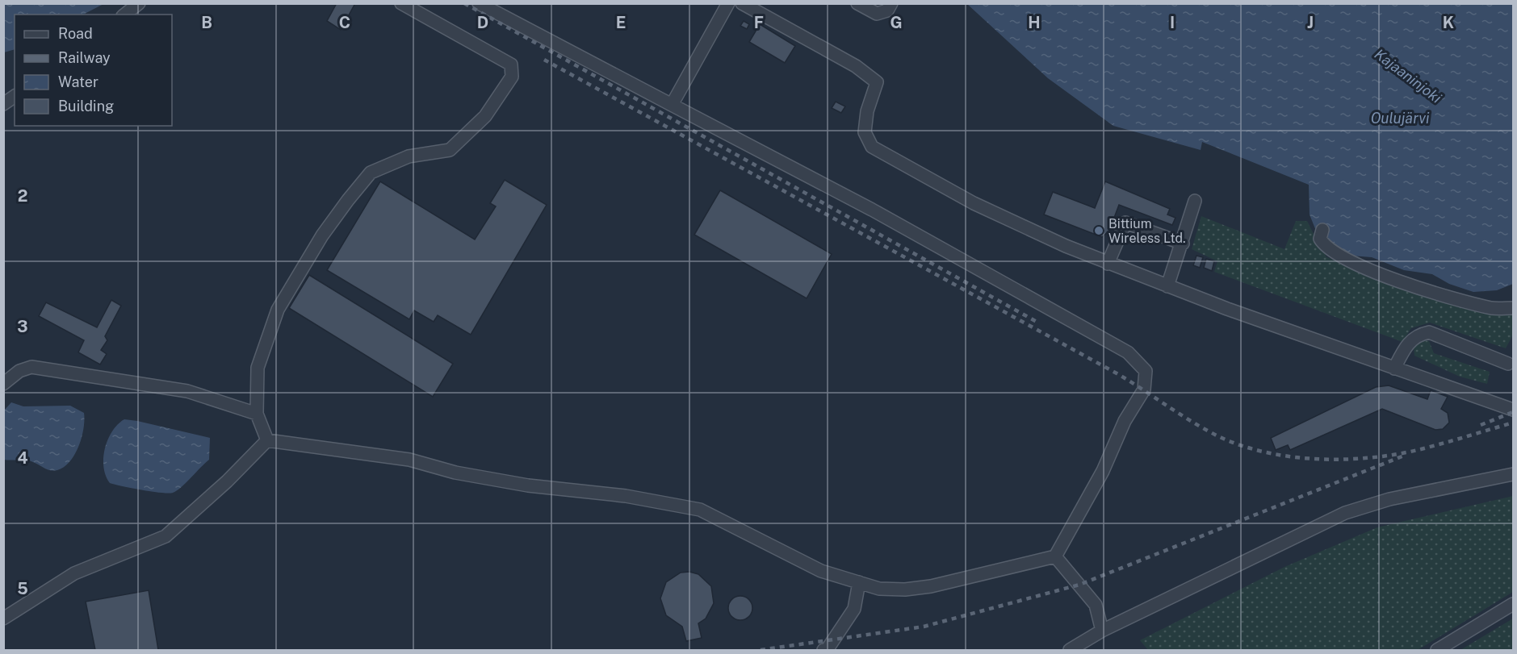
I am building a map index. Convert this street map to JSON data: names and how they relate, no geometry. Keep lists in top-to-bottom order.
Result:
{
  "water": ["Kajaaninjoki", "Oulujärvi"],
  "places": ["Bittium Wireless Ltd."],
  "legend": [
    "Road",
    "Railway",
    "Water",
    "Building"
  ],
  "grid": {
    "columns": [
      "B",
      "C",
      "D",
      "E",
      "F",
      "G",
      "H",
      "I",
      "J",
      "K"
    ],
    "rows": [
      "2",
      "3",
      "4",
      "5"
    ]
  }
}
